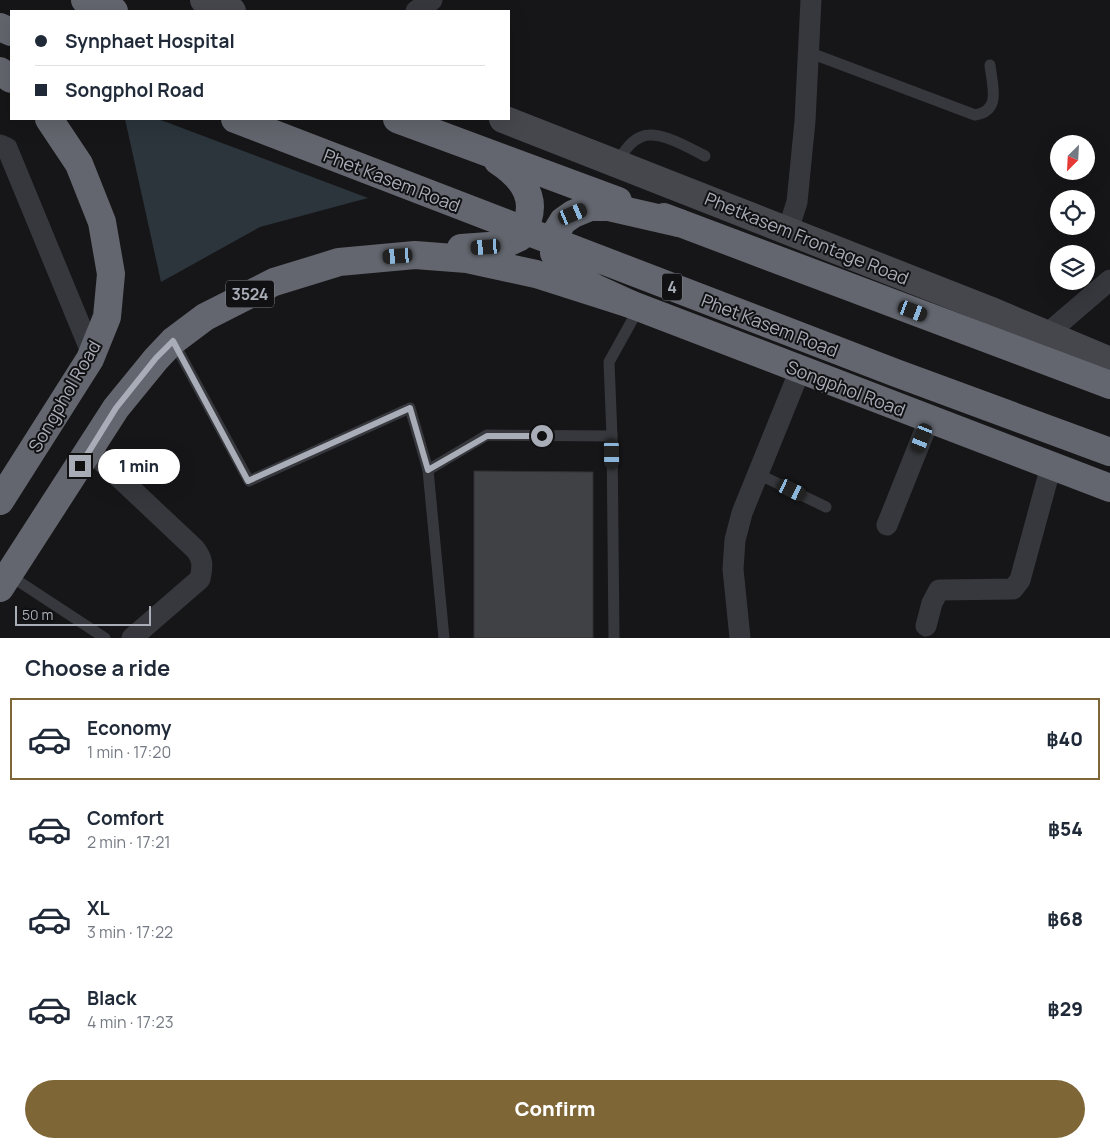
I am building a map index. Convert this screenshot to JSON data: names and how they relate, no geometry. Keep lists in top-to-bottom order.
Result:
{
  "streets": {
    "highway": [
      "Phet Kasem Road",
      "4",
      "3524",
      "Songphol Road"
    ],
    "main road": ["Phetkasem Frontage Road"]
  },
  "scale_bar": "50 m",
  "north": "bottom left",
  "page": {
    "banner": ["Synphaet Hospital", "Songphol Road"],
    "bubble": "1 min",
    "scale": "50 m",
    "heading": "Choose a ride",
    "list": [
      {
        "name": "Economy",
        "note": "1 min · 17:20",
        "value": "฿40"
      },
      {
        "name": "Comfort",
        "note": "2 min · 17:21",
        "value": "฿54"
      },
      {
        "name": "XL",
        "note": "3 min · 17:22",
        "value": "฿68"
      },
      {
        "name": "Black",
        "note": "4 min · 17:23",
        "value": "฿29"
      }
    ],
    "buttons": "Confirm"
  }
}
